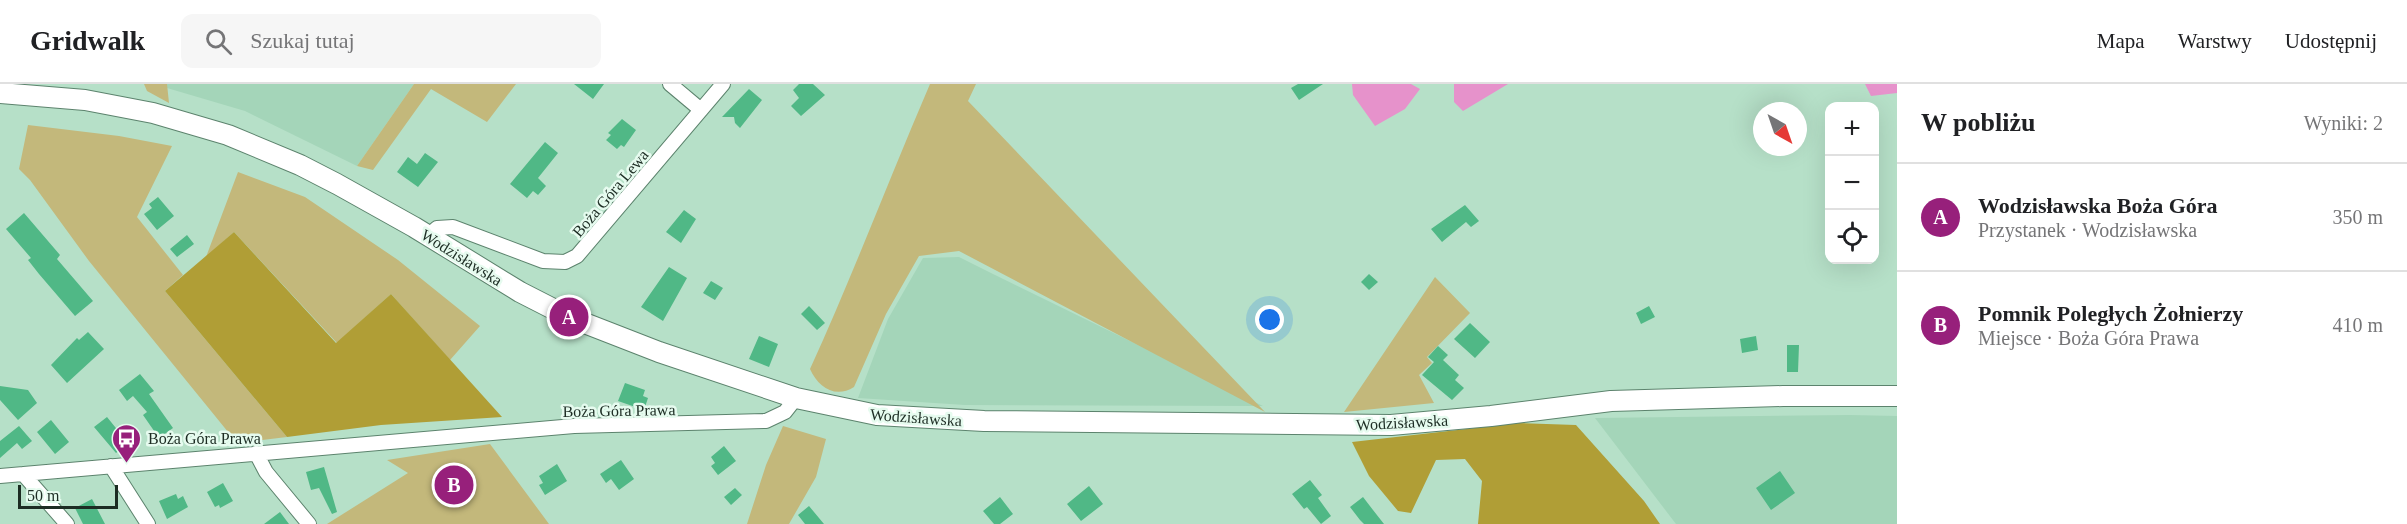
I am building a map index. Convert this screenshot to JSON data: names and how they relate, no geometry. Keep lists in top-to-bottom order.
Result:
{
  "streets": {
    "main road": ["Wodzisławska"],
    "street": ["Boża Góra Lewa", "Boża Góra Prawa"]
  },
  "crossings": [
    ["Boża Góra Lewa", "Wodzisławska"],
    ["Wodzisławska", "Boża Góra Prawa"]
  ],
  "places": {
    "bus stop": ["Boża Góra Prawa"]
  },
  "scale_bar": "50 m",
  "north": "bottom right",
  "page": {
    "header": "Gridwalk",
    "search": "Szukaj tutaj",
    "nav": ["Mapa", "Warstwy", "Udostępnij"],
    "heading": ["W pobliżu", "Wyniki: 2"],
    "map_buttons": ["+", "−"],
    "list": [
      {
        "mark": "A",
        "name": "Wodzisławska Boża Góra",
        "note": "Przystanek · Wodzisławska",
        "value": "350 m"
      },
      {
        "mark": "B",
        "name": "Pomnik Poległych Żołnierzy",
        "note": "Miejsce · Boża Góra Prawa",
        "value": "410 m"
      }
    ],
    "pins": ["A", "B"],
    "scale": "50 m"
  }
}
